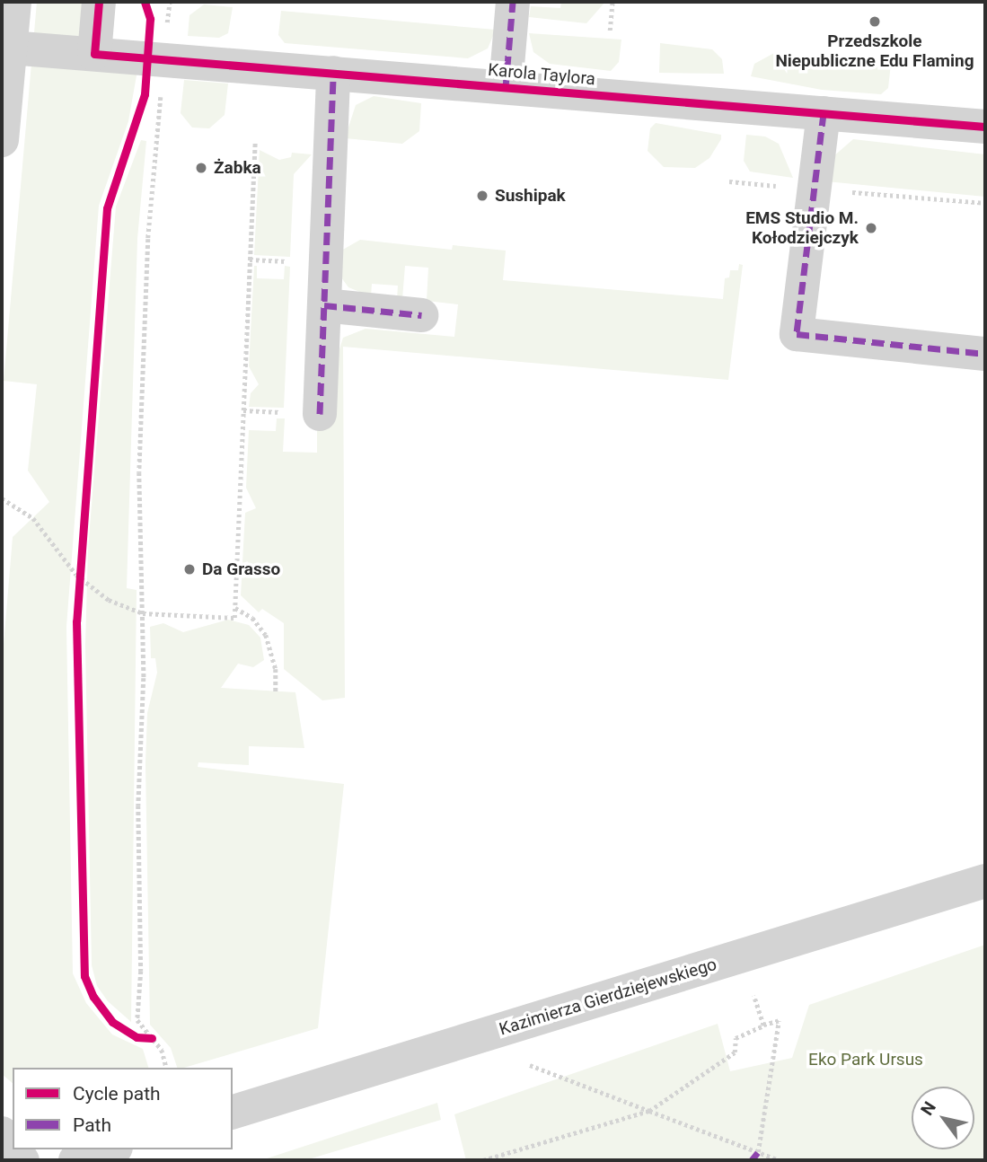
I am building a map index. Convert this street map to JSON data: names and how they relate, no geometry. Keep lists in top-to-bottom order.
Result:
{
  "streets": {
    "street": ["Karola Taylora", "Kazimierza Gierdziejewskiego"]
  },
  "parks": ["Eko Park Ursus"],
  "places": [
    "Przedszkole Niepubliczne Edu Flaming",
    "Żabka",
    "Sushipak",
    "EMS Studio M. Kołodziejczyk",
    "Da Grasso"
  ],
  "legend": ["Cycle path", "Path"],
  "north": "top left"
}
